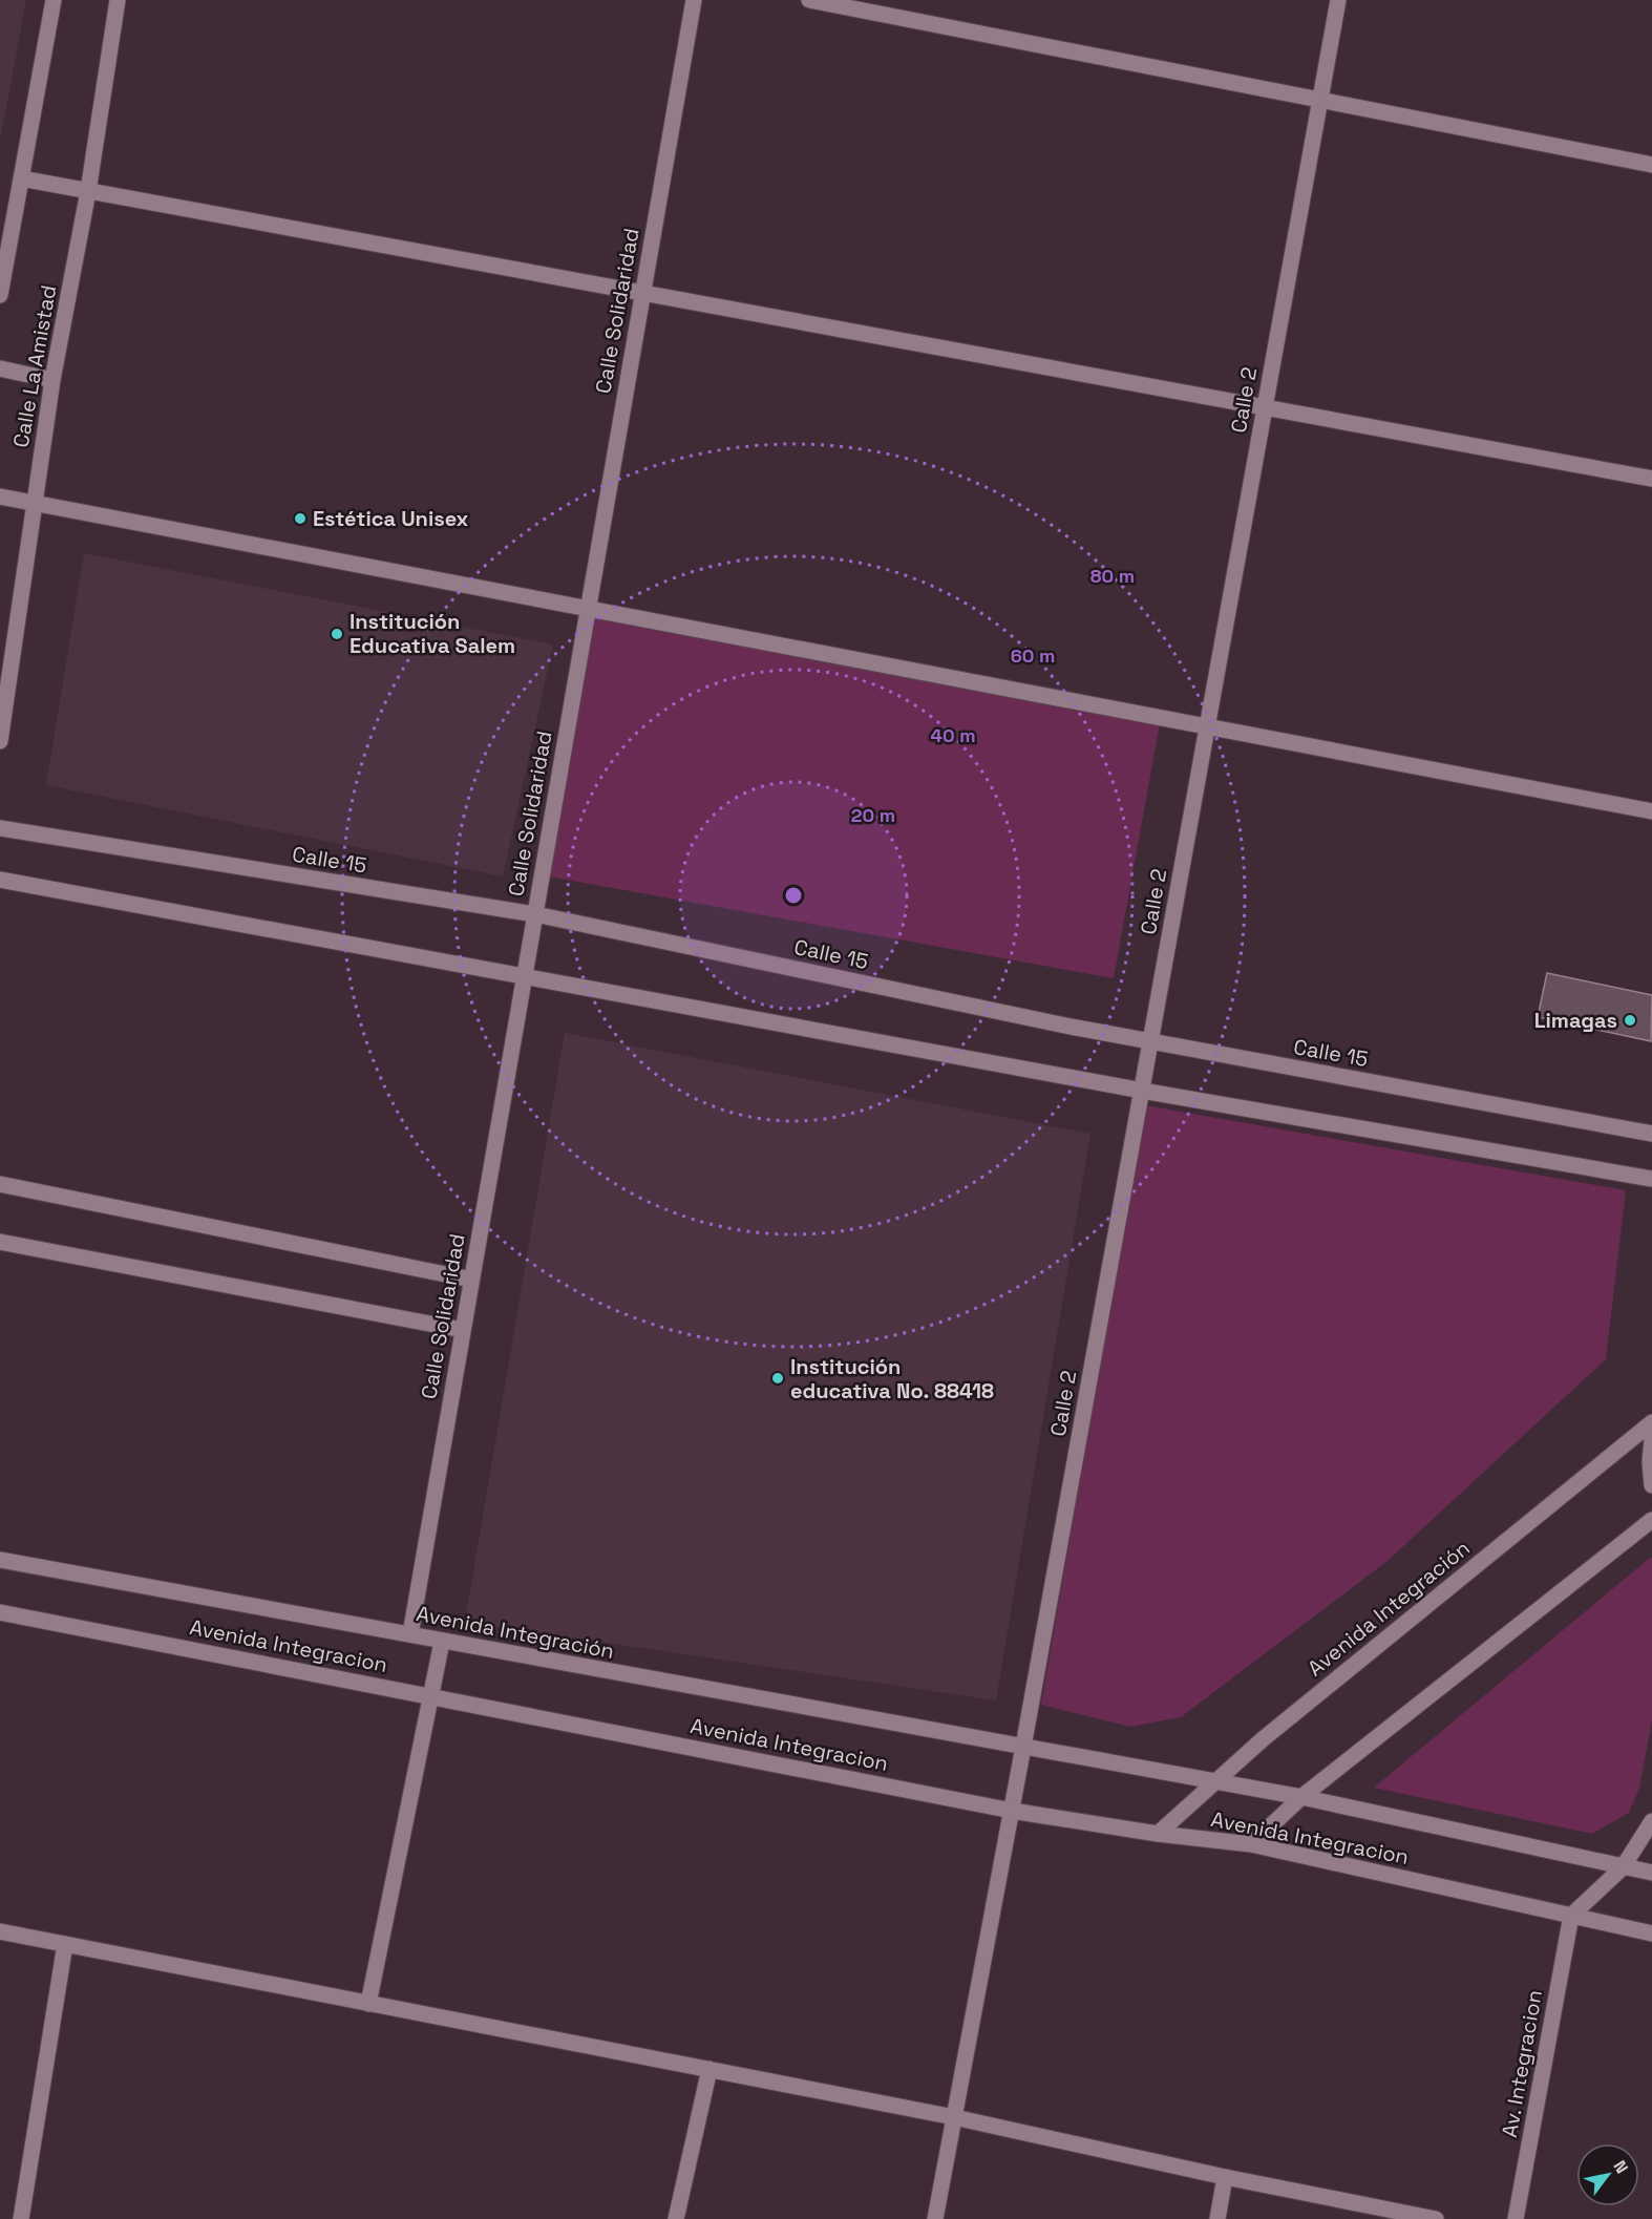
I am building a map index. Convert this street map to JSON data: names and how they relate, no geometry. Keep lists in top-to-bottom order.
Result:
{
  "streets": {
    "street": [
      "Calle Solidaridad",
      "Calle La Amistad",
      "Calle 2",
      "Calle 15",
      "Avenida Integración",
      "Avenida Integracion",
      "Av. Integracion"
    ]
  },
  "crossings": [
    ["Calle Solidaridad", "Calle 15"],
    ["Calle Solidaridad", "Avenida Integración"],
    ["Calle 2", "Calle 15"],
    ["Calle 2", "Avenida Integración"],
    ["Calle 2", "Avenida Integracion"],
    ["Avenida Integración", "Avenida Integracion"],
    ["Avenida Integracion", "Av. Integracion"]
  ],
  "places": [
    "Estética Unisex",
    "Institución Educativa Salem",
    "Limagas",
    "Institución educativa No. 88418"
  ],
  "north": "top right",
  "rings": [
    "80 m",
    "60 m",
    "40 m",
    "20 m"
  ]
}
